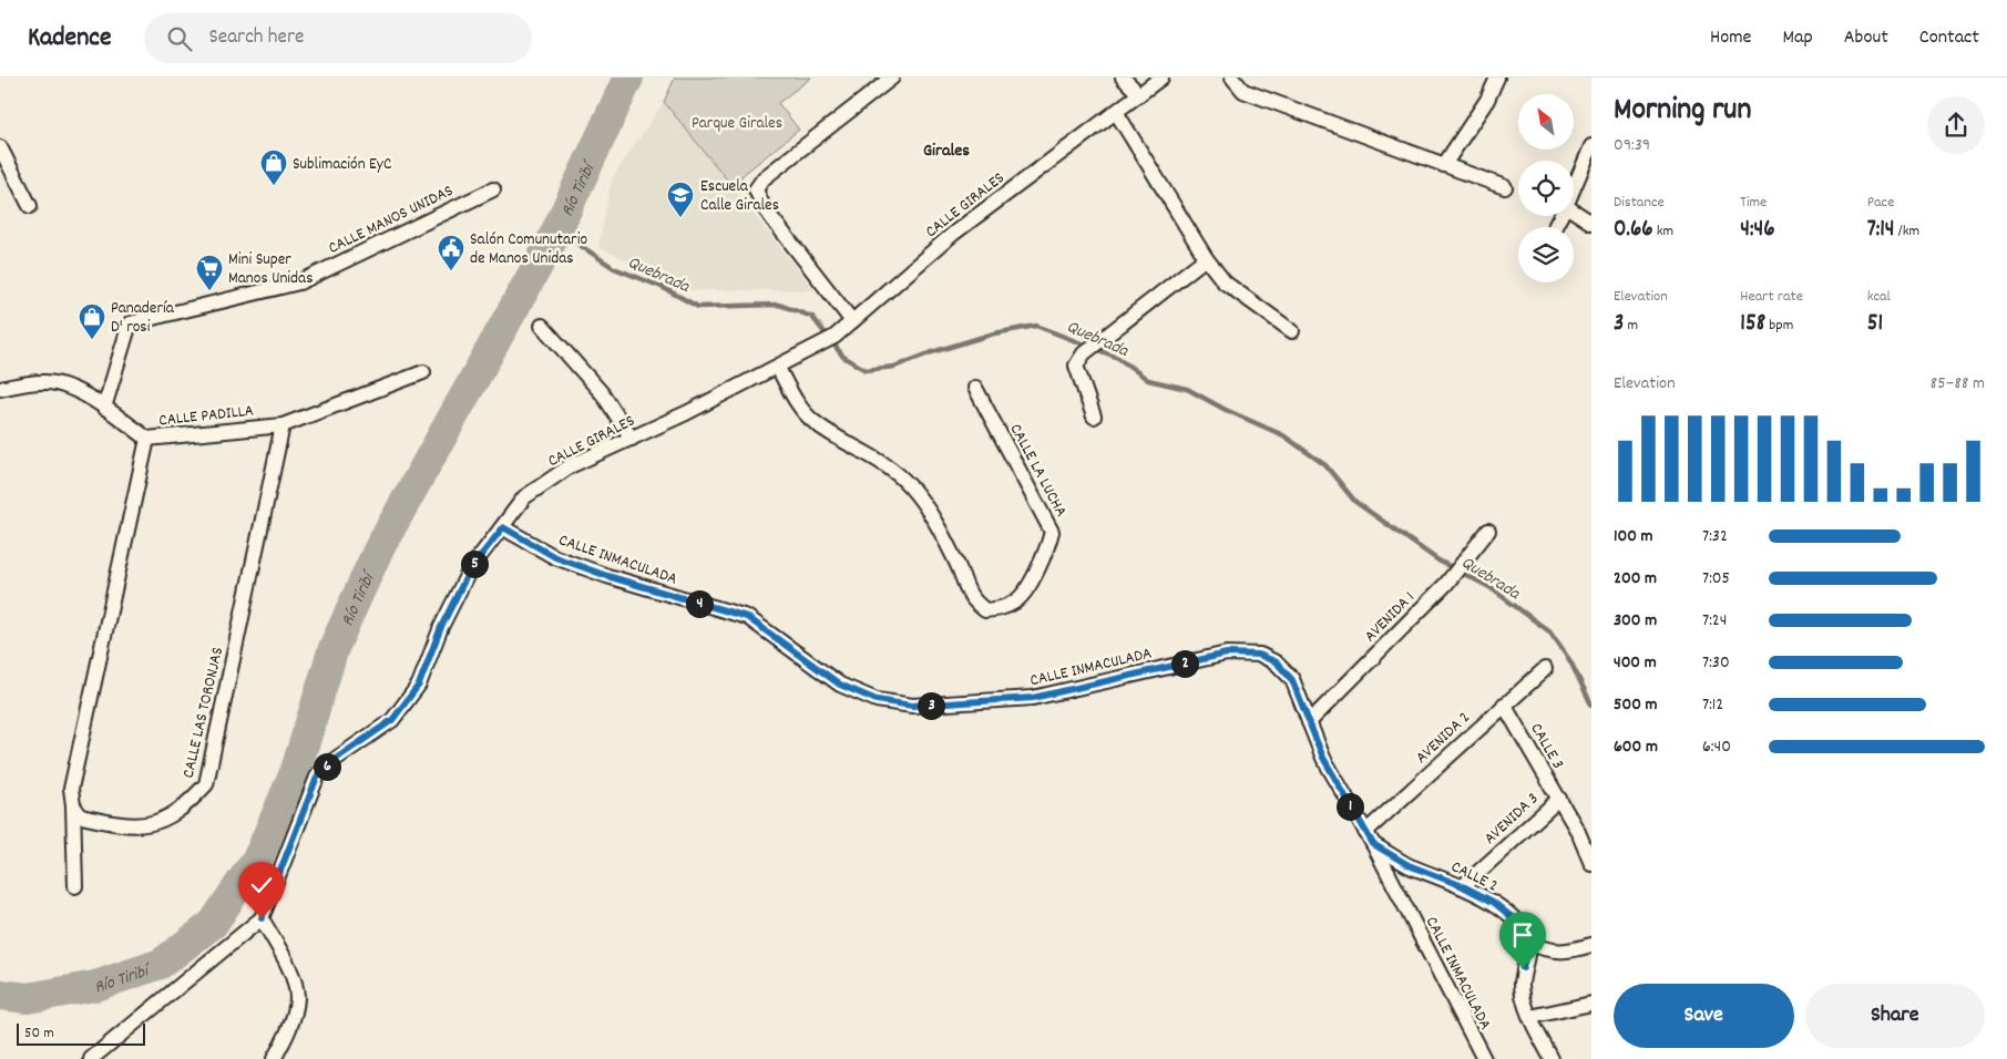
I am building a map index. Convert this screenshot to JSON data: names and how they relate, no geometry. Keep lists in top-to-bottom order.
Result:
{
  "streets": {
    "street": [
      "CALLE GIRALES",
      "CALLE MANOS UNIDAS",
      "CALLE PADILLA",
      "CALLE LA LUCHA",
      "CALLE INMACULADA",
      "AVENIDA 1",
      "CALLE LAS TORONJAS",
      "AVENIDA 2",
      "CALLE 3",
      "AVENIDA 3",
      "CALLE 2"
    ]
  },
  "crossings": [
    ["CALLE GIRALES", "CALLE LA LUCHA"],
    ["CALLE GIRALES", "CALLE INMACULADA"],
    ["CALLE MANOS UNIDAS", "CALLE PADILLA"],
    ["CALLE PADILLA", "CALLE LAS TORONJAS"],
    ["CALLE INMACULADA", "AVENIDA 1"],
    ["CALLE INMACULADA", "AVENIDA 2"],
    ["CALLE INMACULADA", "CALLE 2"],
    ["AVENIDA 2", "CALLE 3"],
    ["CALLE 3", "AVENIDA 3"],
    ["AVENIDA 3", "CALLE 2"]
  ],
  "districts": ["Girales"],
  "water": ["Río Tiribí", "Quebrada"],
  "parks": ["Parque Girales"],
  "places": {
    "shop": ["Sublimación EyC", "Panadería D' rosi"],
    "school or university": ["Escuela Calle Girales"],
    "public building": ["Salón Comunutario de Manos Unidas"],
    "supermarket": ["Mini Super Manos Unidas"]
  },
  "scale_bar": "50 m",
  "north": "top left",
  "page": {
    "header": "Kadence",
    "search": "Search here",
    "nav": [
      "Home",
      "Map",
      "About",
      "Contact"
    ],
    "heading": ["Morning run", "09:39"],
    "stats": [
      ["Distance", "0.66 km"],
      ["Time", "4:46"],
      ["Pace", "7:14 /km"],
      ["Elevation", "3 m"],
      ["Heart rate", "158 bpm"],
      ["kcal", "51"]
    ],
    "chart": ["Elevation", "85–88 m"],
    "list": [
      {
        "name": "100 m",
        "note": "7:32"
      },
      {
        "name": "200 m",
        "note": "7:05"
      },
      {
        "name": "300 m",
        "note": "7:24"
      },
      {
        "name": "400 m",
        "note": "7:30"
      },
      {
        "name": "500 m",
        "note": "7:12"
      },
      {
        "name": "600 m",
        "note": "6:40"
      }
    ],
    "pins": [
      "5",
      "4",
      "2",
      "3",
      "6",
      "1"
    ],
    "buttons": ["Save", "Share"],
    "scale": "50 m"
  }
}
